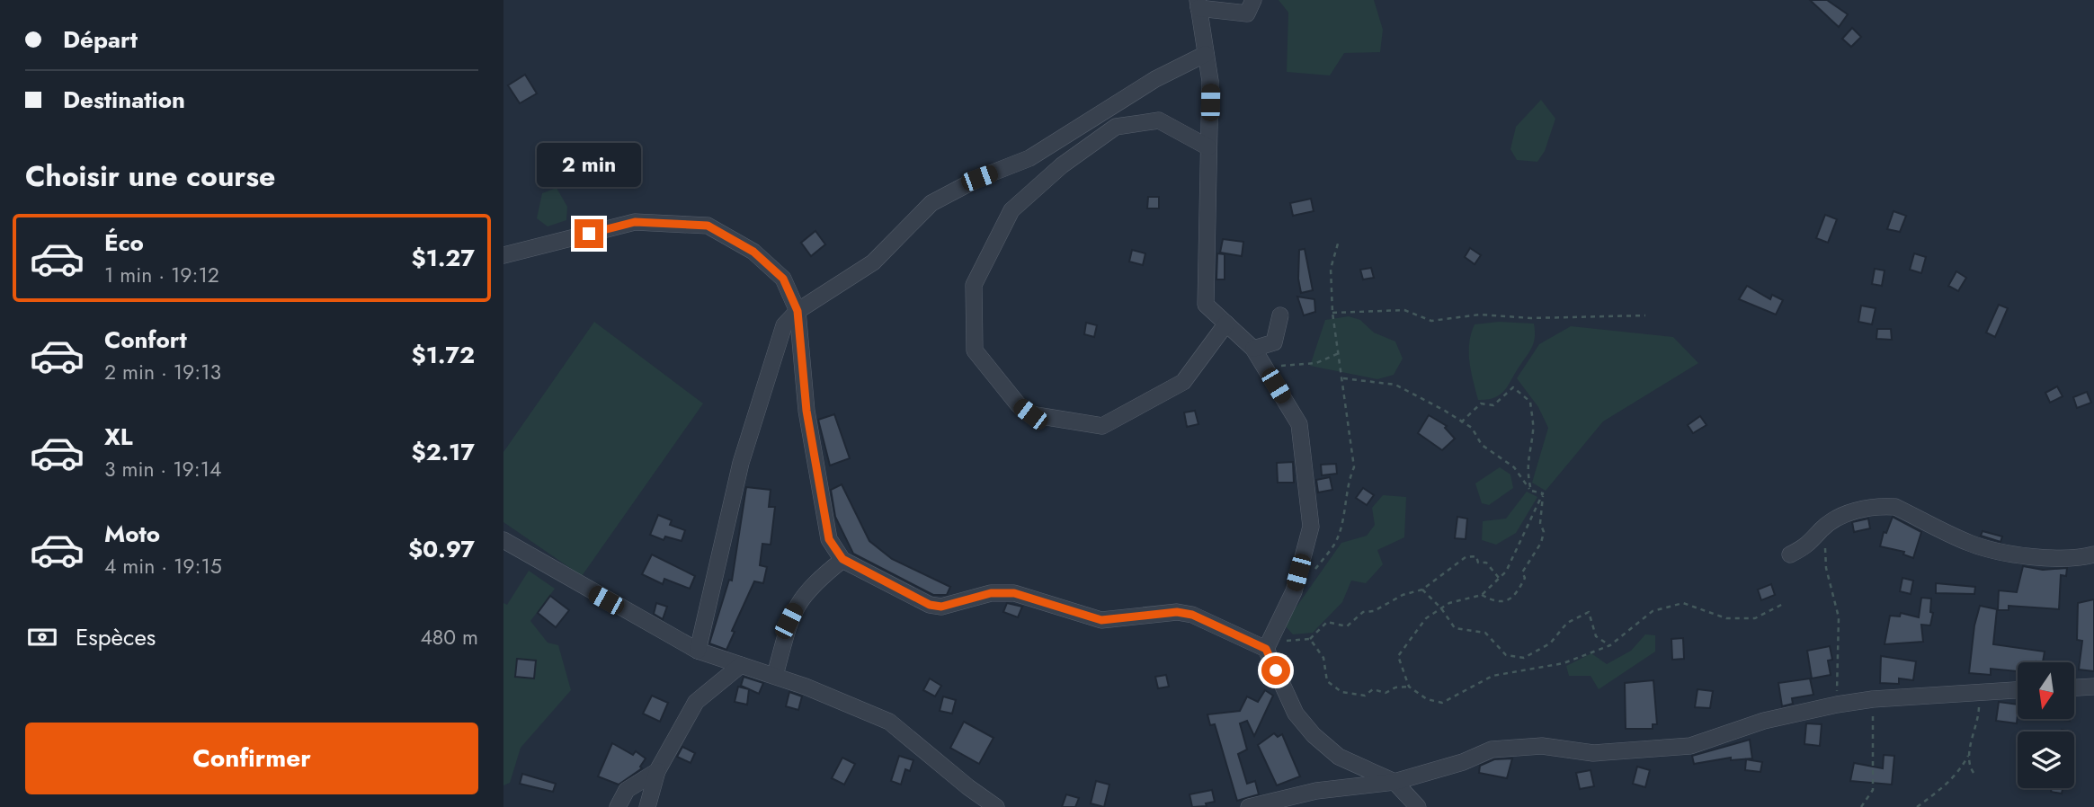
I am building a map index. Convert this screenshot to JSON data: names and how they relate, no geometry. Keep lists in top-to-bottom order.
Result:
{
  "north": "bottom",
  "page": {
    "banner": ["Départ", "Destination"],
    "heading": "Choisir une course",
    "bubble": "2 min",
    "list": [
      {
        "name": "Éco",
        "note": "1 min · 19:12",
        "value": "$1.27"
      },
      {
        "name": "Confort",
        "note": "2 min · 19:13",
        "value": "$1.72"
      },
      {
        "name": "XL",
        "note": "3 min · 19:14",
        "value": "$2.17"
      },
      {
        "name": "Moto",
        "note": "4 min · 19:15",
        "value": "$0.97"
      }
    ],
    "pay": ["Espèces", "480 m"],
    "buttons": "Confirmer"
  }
}
